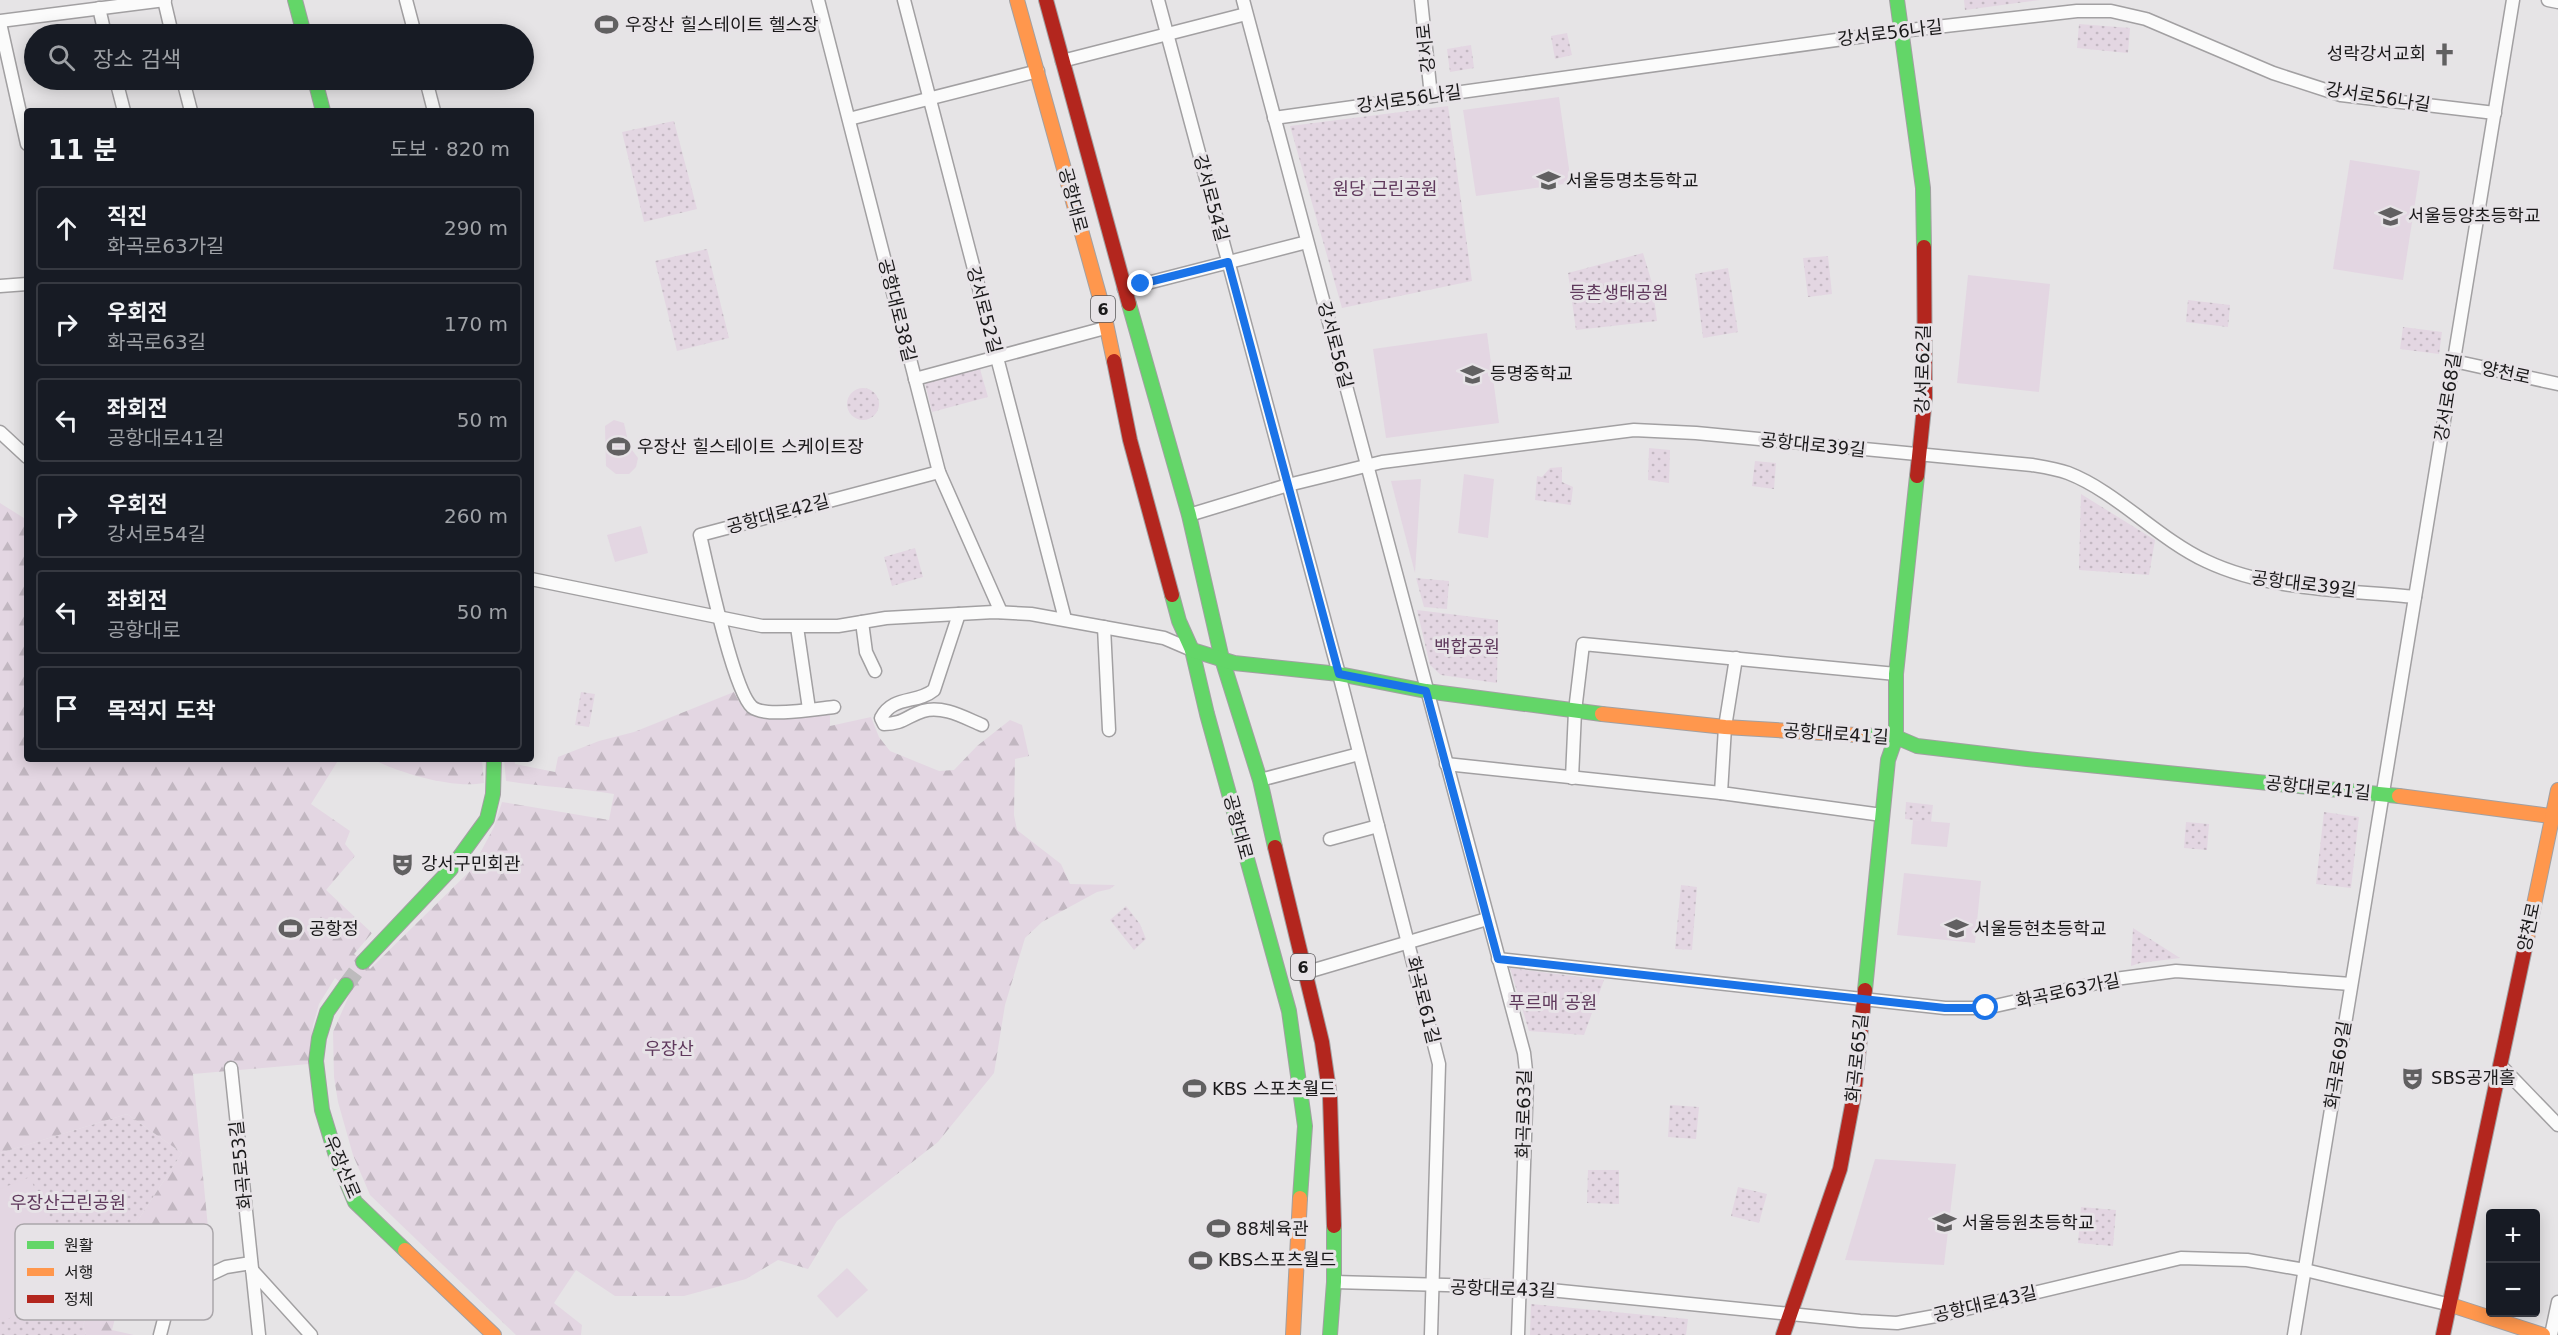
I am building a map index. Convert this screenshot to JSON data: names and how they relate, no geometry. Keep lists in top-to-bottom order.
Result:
{
  "streets": {
    "street": [
      "강서로56나길",
      "강서로",
      "강서로54길",
      "공항대로",
      "6",
      "공항대로38길",
      "강서로52길",
      "강서로56길",
      "강서로62길",
      "양천로",
      "강서로68길",
      "공항대로39길",
      "공항대로42길",
      "공항대로41길",
      "화곡로63가길",
      "화곡로61길",
      "화곡로65길",
      "화곡로69길",
      "화곡로63길",
      "화곡로53길",
      "우장산로",
      "공항대로43길"
    ]
  },
  "crossings": [
    ["강서로56나길", "강서로"],
    ["강서로56나길", "강서로56길"],
    ["강서로56나길", "강서로62길"],
    ["강서로56나길", "강서로68길"],
    ["강서로54길", "공항대로39길"],
    ["강서로54길", "공항대로41길"],
    ["강서로54길", "화곡로61길"],
    ["공항대로", "공항대로39길"],
    ["공항대로", "공항대로41길"],
    ["공항대로", "화곡로61길"],
    ["공항대로", "공항대로43길"],
    ["공항대로38길", "공항대로42길"],
    ["강서로56길", "공항대로39길"],
    ["강서로56길", "공항대로41길"],
    ["강서로56길", "화곡로63길"],
    ["강서로62길", "공항대로39길"],
    ["강서로62길", "공항대로41길"],
    ["강서로62길", "화곡로65길"],
    ["양천로", "강서로68길"],
    ["양천로", "공항대로41길"],
    ["양천로", "공항대로43길"],
    ["강서로68길", "공항대로39길"],
    ["강서로68길", "공항대로41길"],
    ["강서로68길", "화곡로69길"],
    ["공항대로41길", "화곡로61길"],
    ["공항대로41길", "화곡로65길"],
    ["공항대로41길", "화곡로69길"],
    ["공항대로41길", "화곡로63길"],
    ["화곡로63가길", "화곡로65길"],
    ["화곡로63가길", "화곡로69길"],
    ["화곡로63가길", "화곡로63길"],
    ["화곡로61길", "공항대로43길"],
    ["화곡로65길", "공항대로43길"],
    ["화곡로69길", "공항대로43길"],
    ["화곡로63길", "공항대로43길"]
  ],
  "parks": [
    "원당 근린공원",
    "등촌생태공원",
    "백합공원",
    "푸르매 공원",
    "우장산",
    "우장산근린공원"
  ],
  "places": {
    "sports": [
      "우장산 힐스테이트 헬스장",
      "우장산 힐스테이트 스케이트장",
      "공항정",
      "KBS 스포츠월드",
      "88체육관",
      "KBS스포츠월드"
    ],
    "church": ["성락강서교회"],
    "school or university": [
      "서울등명초등학교",
      "서울등양초등학교",
      "등명중학교",
      "서울등현초등학교",
      "서울등원초등학교"
    ],
    "theatre": ["강서구민회관", "SBS공개홀"]
  },
  "legend": ["원활", "서행", "정체"],
  "page": {
    "search": "장소 검색",
    "heading": ["11 분", "도보 · 820 m"],
    "list": [
      ["직진", "화곡로63가길", "290 m"],
      ["우회전", "화곡로63길", "170 m"],
      ["좌회전", "공항대로41길", "50 m"],
      ["우회전", "강서로54길", "260 m"],
      ["좌회전", "공항대로", "50 m"],
      "목적지 도착"
    ],
    "map_buttons": ["+", "−"]
  }
}
